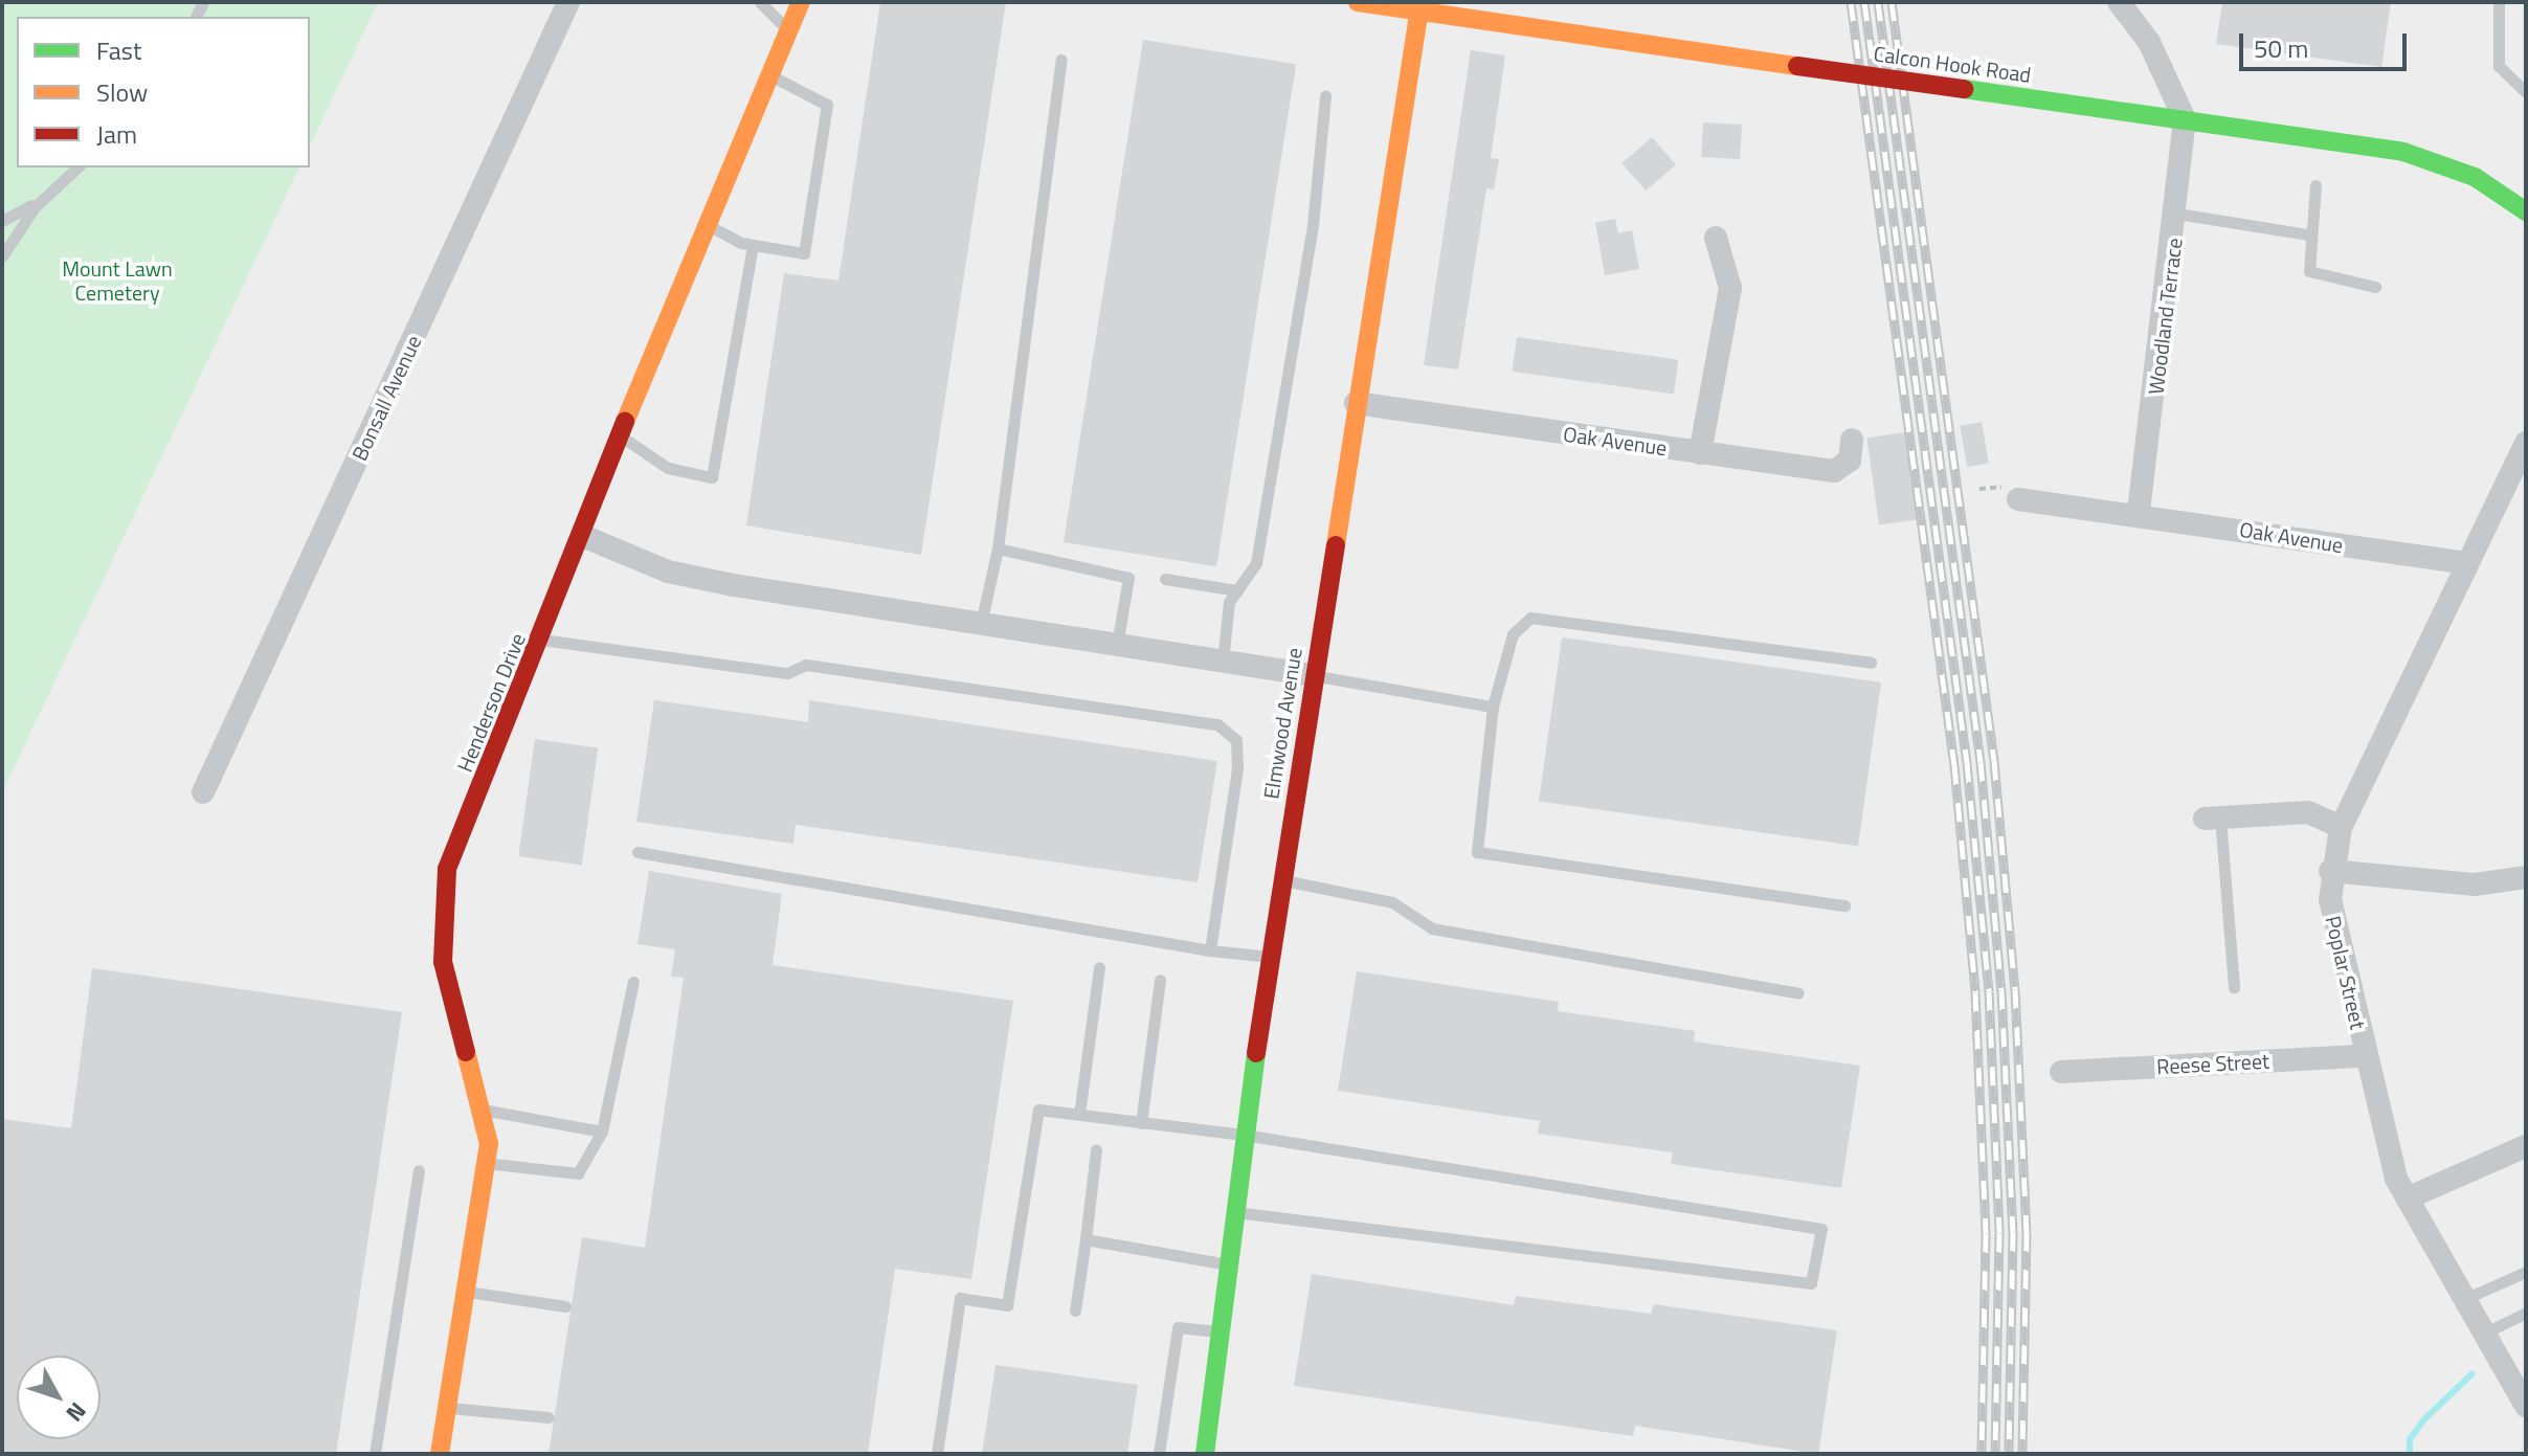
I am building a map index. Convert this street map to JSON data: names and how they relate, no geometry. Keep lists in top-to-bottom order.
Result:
{
  "streets": {
    "street": [
      "Calcon Hook Road",
      "Woodland Terrace",
      "Bonsall Avenue",
      "Oak Avenue",
      "Henderson Drive",
      "Elmwood Avenue",
      "Poplar Street",
      "Reese Street"
    ]
  },
  "crossings": [
    ["Calcon Hook Road", "Woodland Terrace"],
    ["Calcon Hook Road", "Elmwood Avenue"],
    ["Woodland Terrace", "Oak Avenue"],
    ["Oak Avenue", "Elmwood Avenue"],
    ["Oak Avenue", "Poplar Street"],
    ["Poplar Street", "Reese Street"]
  ],
  "parks": ["Mount Lawn Cemetery"],
  "legend": ["Fast", "Slow", "Jam"],
  "scale_bar": "50 m",
  "north": "bottom right"
}
